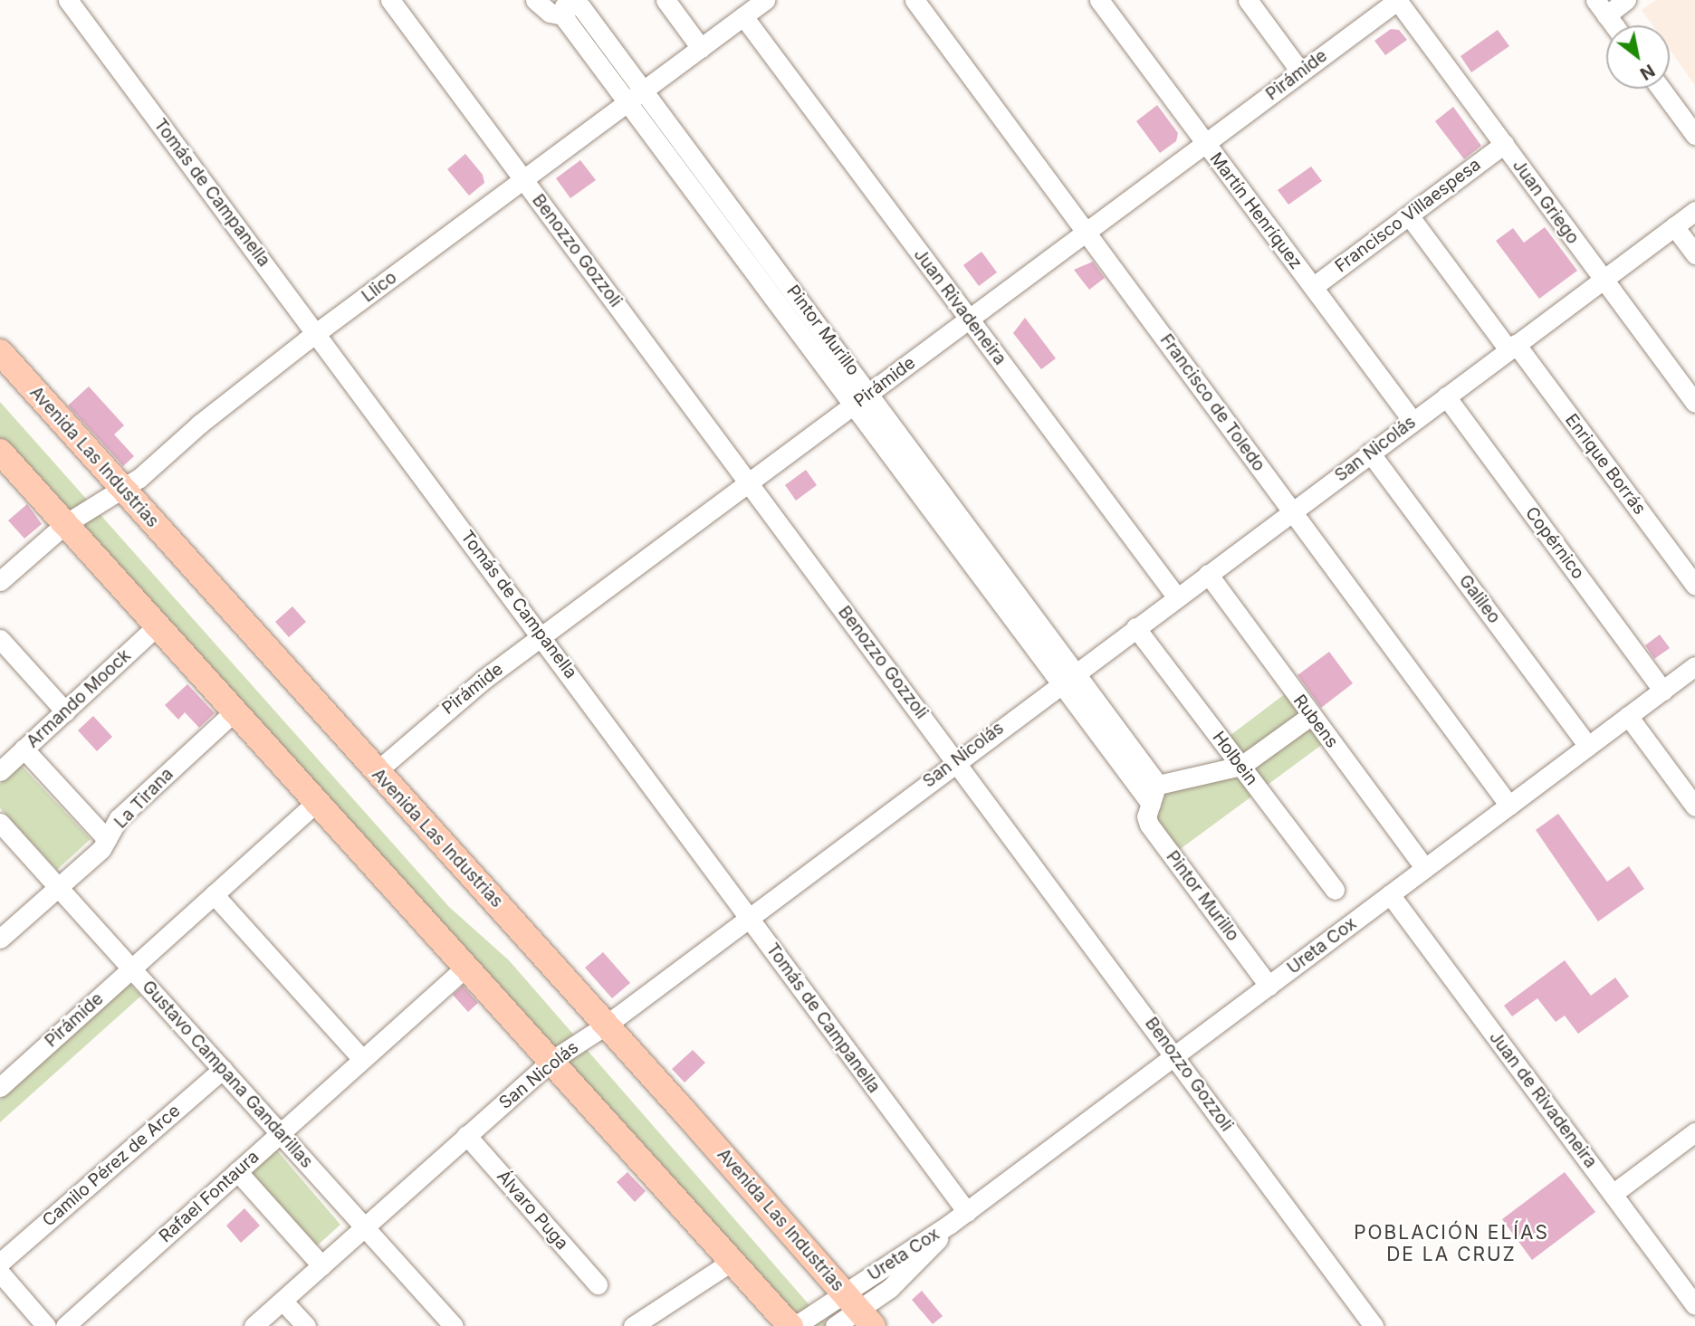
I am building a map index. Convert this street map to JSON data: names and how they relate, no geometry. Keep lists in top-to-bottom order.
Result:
{
  "streets": {
    "main road": ["Avenida Las Industrias"],
    "street": [
      "Pirámide",
      "Tomás de Campanella",
      "Juan Griego",
      "Martín Henríquez",
      "Francisco Villaespesa",
      "Benozzo Gozzoli",
      "Llico",
      "Juan Rivadeneira",
      "Pintor Murillo",
      "Francisco de Toledo",
      "San Nicolás",
      "Enrique Borrás",
      "Copérnico",
      "Galileo",
      "Armando Moock",
      "Rubens",
      "Holbein",
      "La Tirana",
      "Ureta Cox",
      "Gustavo Campana Gandarillas",
      "Juan de Rivadeneira",
      "Camilo Pérez de Arce",
      "Rafael Fontaura",
      "Álvaro Puga"
    ]
  },
  "crossings": [
    ["Pirámide", "Tomás de Campanella"],
    ["Pirámide", "Juan Griego"],
    ["Pirámide", "Martín Henríquez"],
    ["Pirámide", "Benozzo Gozzoli"],
    ["Pirámide", "Juan Rivadeneira"],
    ["Pirámide", "Pintor Murillo"],
    ["Pirámide", "Francisco de Toledo"],
    ["Pirámide", "Avenida Las Industrias"],
    ["Pirámide", "Gustavo Campana Gandarillas"],
    ["Tomás de Campanella", "Llico"],
    ["Tomás de Campanella", "San Nicolás"],
    ["Tomás de Campanella", "Ureta Cox"],
    ["Juan Griego", "Francisco Villaespesa"],
    ["Juan Griego", "San Nicolás"],
    ["Martín Henríquez", "Francisco Villaespesa"],
    ["Martín Henríquez", "San Nicolás"],
    ["Benozzo Gozzoli", "Llico"],
    ["Benozzo Gozzoli", "San Nicolás"],
    ["Benozzo Gozzoli", "Ureta Cox"],
    ["Llico", "Juan Rivadeneira"],
    ["Llico", "Pintor Murillo"],
    ["Llico", "Avenida Las Industrias"],
    ["Juan Rivadeneira", "San Nicolás"],
    ["Pintor Murillo", "San Nicolás"],
    ["Pintor Murillo", "Ureta Cox"],
    ["Francisco de Toledo", "San Nicolás"],
    ["Francisco de Toledo", "Ureta Cox"],
    ["San Nicolás", "Avenida Las Industrias"],
    ["San Nicolás", "Enrique Borrás"],
    ["San Nicolás", "Copérnico"],
    ["San Nicolás", "Galileo"],
    ["San Nicolás", "Rubens"],
    ["San Nicolás", "Holbein"],
    ["San Nicolás", "Gustavo Campana Gandarillas"],
    ["San Nicolás", "Álvaro Puga"],
    ["Avenida Las Industrias", "Ureta Cox"],
    ["Copérnico", "Ureta Cox"],
    ["Galileo", "Ureta Cox"],
    ["Rubens", "Ureta Cox"],
    ["La Tirana", "Gustavo Campana Gandarillas"],
    ["Ureta Cox", "Juan de Rivadeneira"],
    ["Gustavo Campana Gandarillas", "Camilo Pérez de Arce"],
    ["Gustavo Campana Gandarillas", "Rafael Fontaura"]
  ],
  "districts": ["POBLACIÓN ELÍAS DE LA CRUZ"],
  "north": "bottom right"
}
